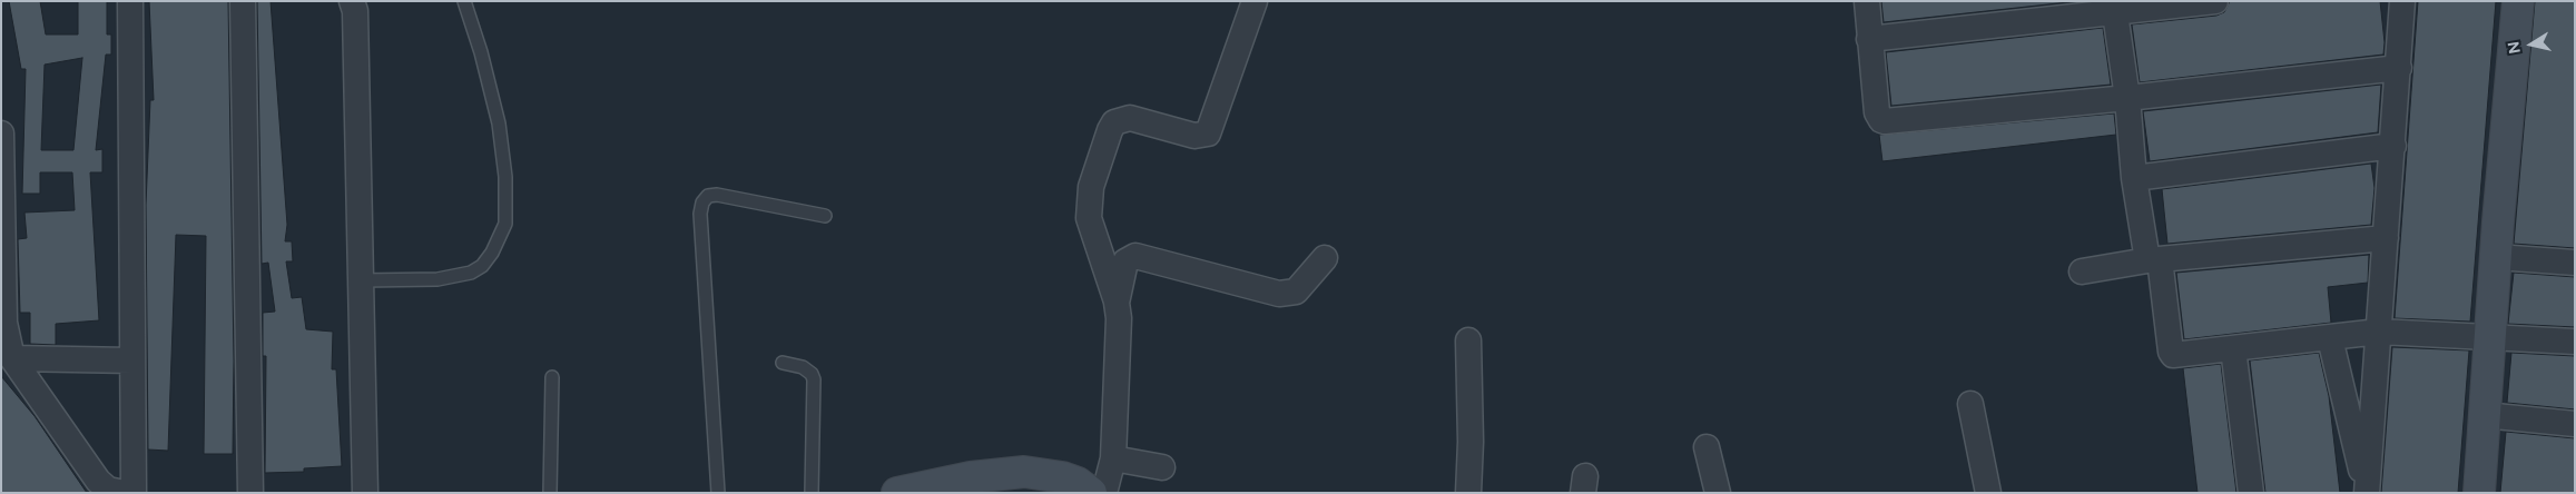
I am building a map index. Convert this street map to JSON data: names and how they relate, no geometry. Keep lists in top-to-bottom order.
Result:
{
  "north": "left"
}
